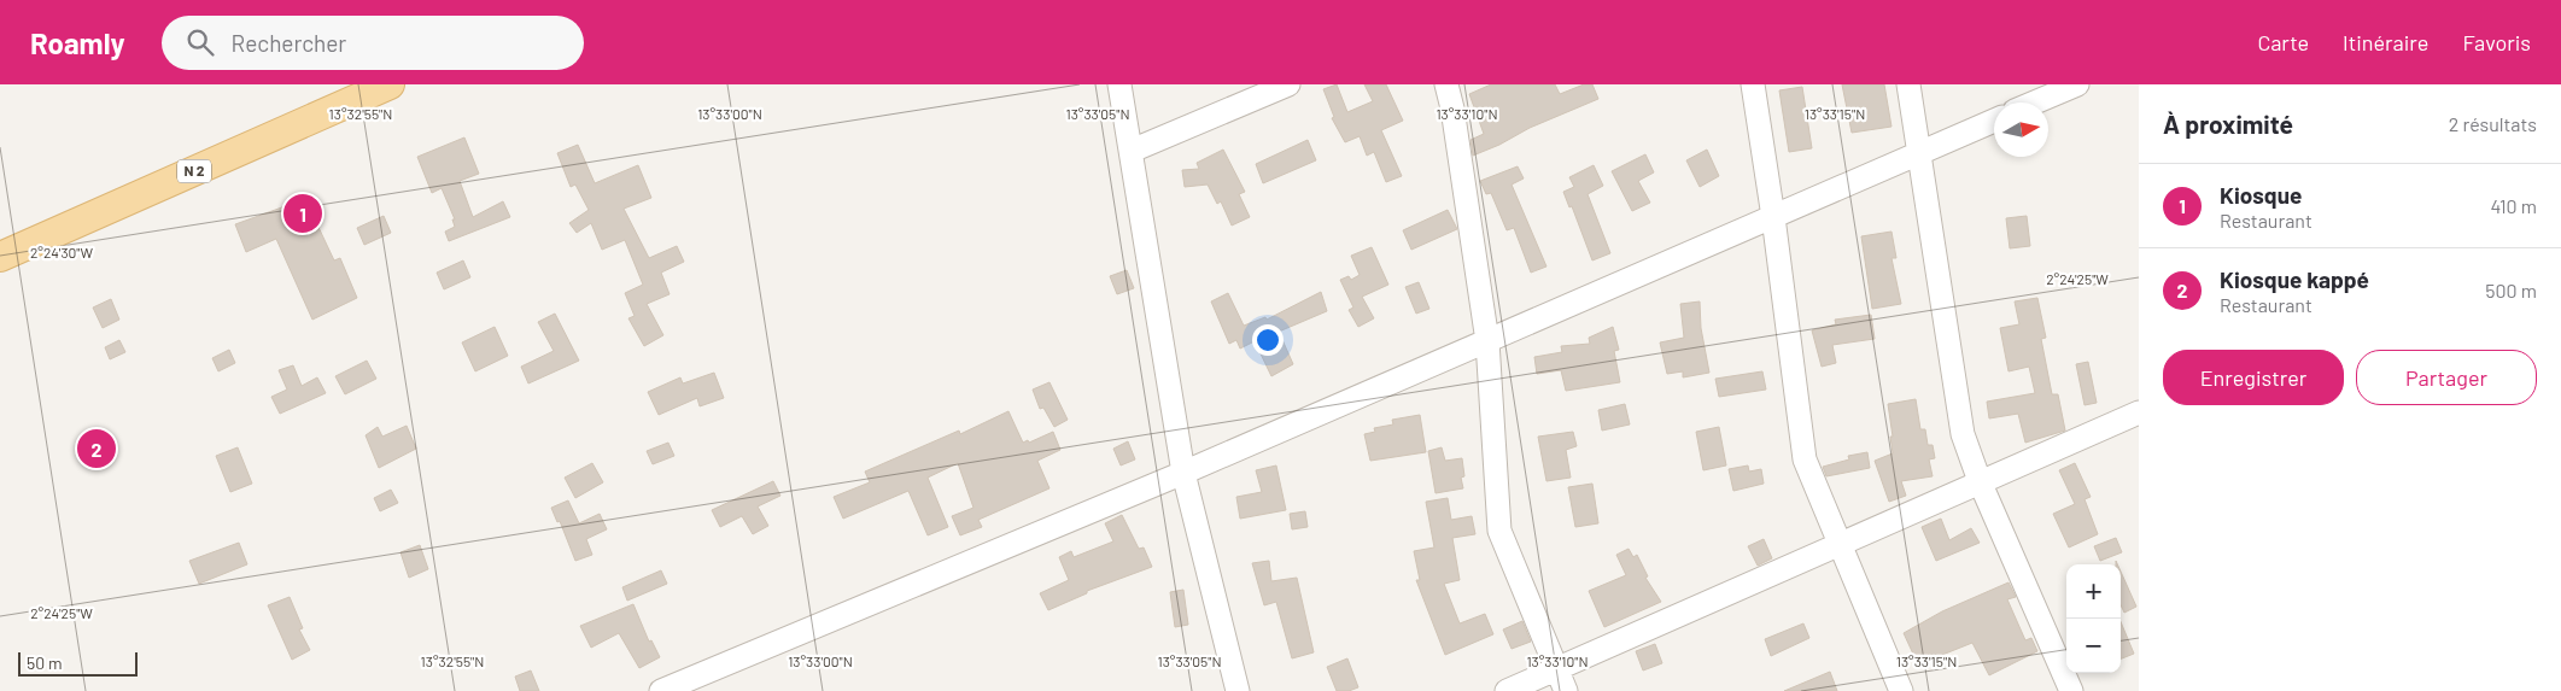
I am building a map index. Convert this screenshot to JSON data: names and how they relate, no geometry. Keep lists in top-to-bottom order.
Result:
{
  "streets": {
    "main road": ["N 2"]
  },
  "scale_bar": "50 m",
  "north": "right",
  "page": {
    "header": "Roamly",
    "search": "Rechercher",
    "nav": ["Carte", "Itinéraire", "Favoris"],
    "heading": ["À proximité", "2 résultats"],
    "list": [
      {
        "mark": "1",
        "name": "Kiosque",
        "note": "Restaurant",
        "value": "410 m"
      },
      {
        "mark": "2",
        "name": "Kiosque kappé",
        "note": "Restaurant",
        "value": "500 m"
      }
    ],
    "pins": ["1", "2"],
    "buttons": ["Enregistrer", "Partager"],
    "map_buttons": ["+", "−"],
    "scale": "50 m"
  },
  "coordinates": [
    "13°32'55\"N",
    "13°33'00\"N",
    "13°33'05\"N",
    "13°33'10\"N",
    "13°33'15\"N",
    "2°24'30\"W",
    "2°24'25\"W"
  ]
}
